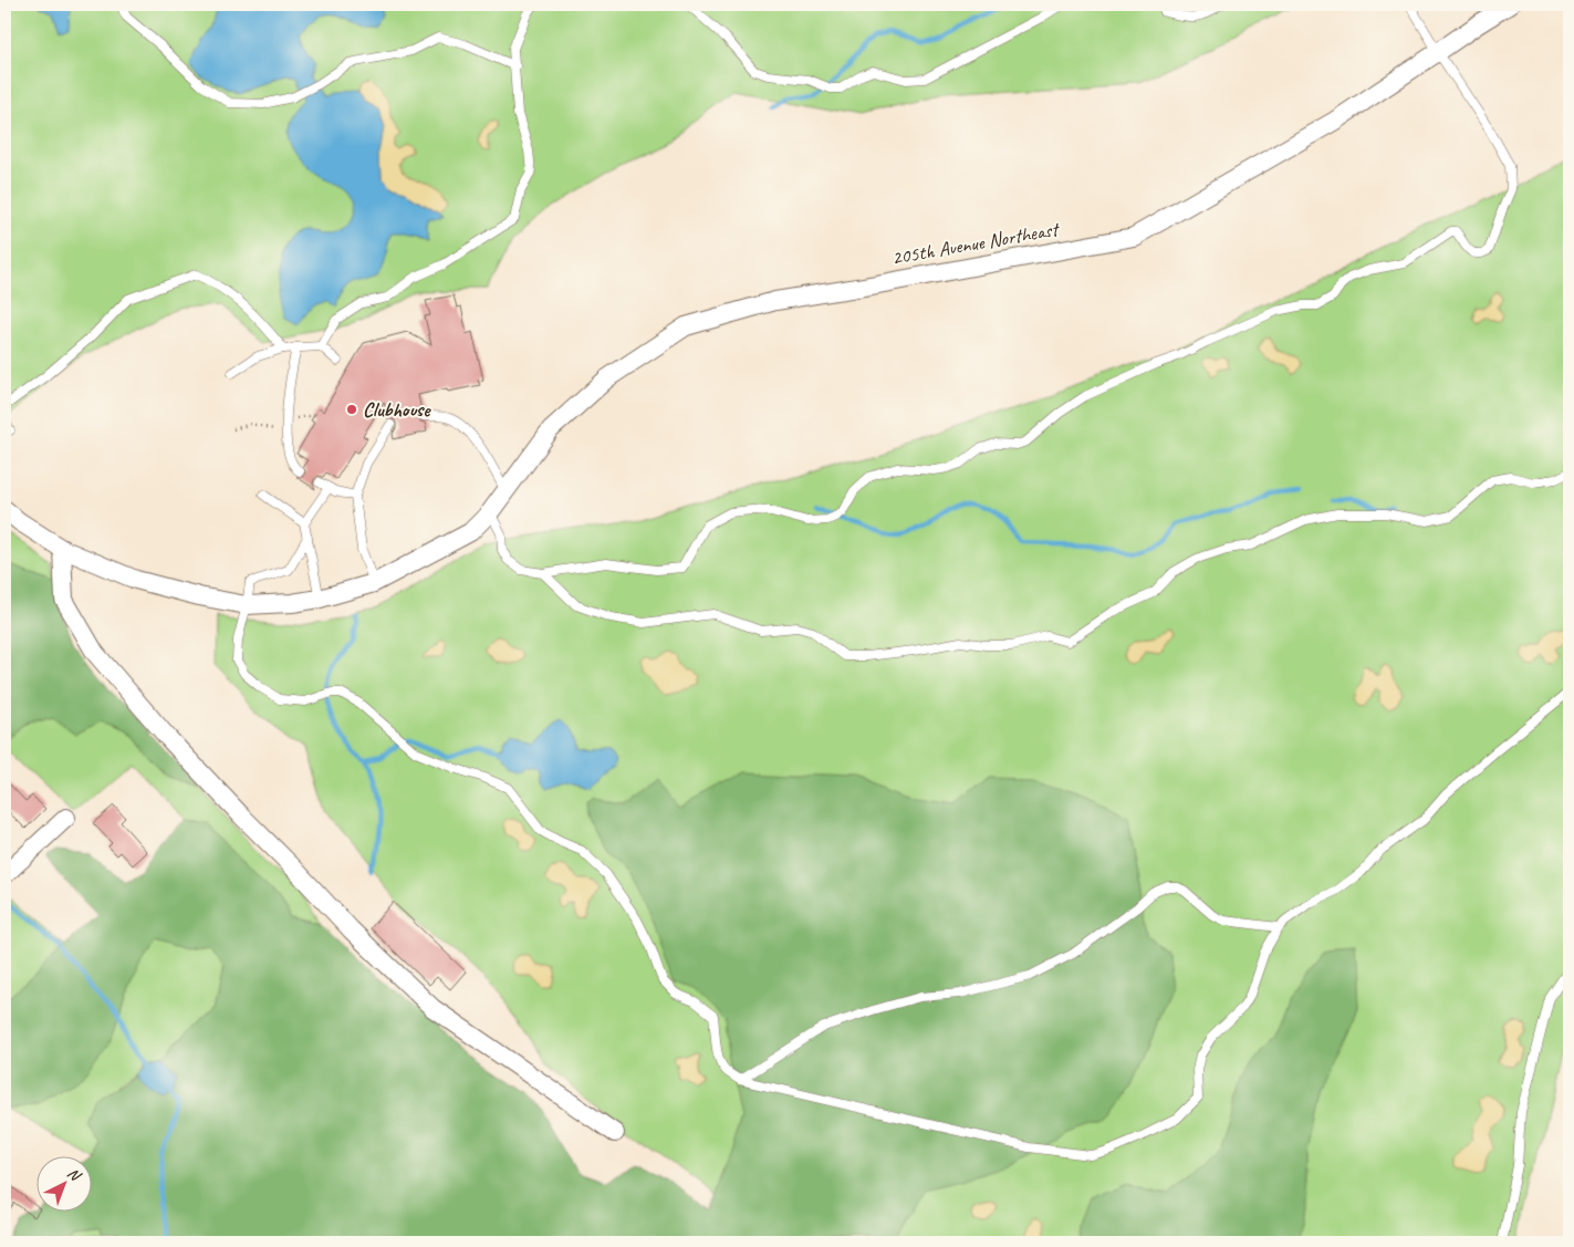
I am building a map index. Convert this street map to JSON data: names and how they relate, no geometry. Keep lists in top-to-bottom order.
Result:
{
  "streets": {
    "street": ["205th Avenue Northeast"]
  },
  "places": ["Clubhouse"],
  "north": "top right"
}
